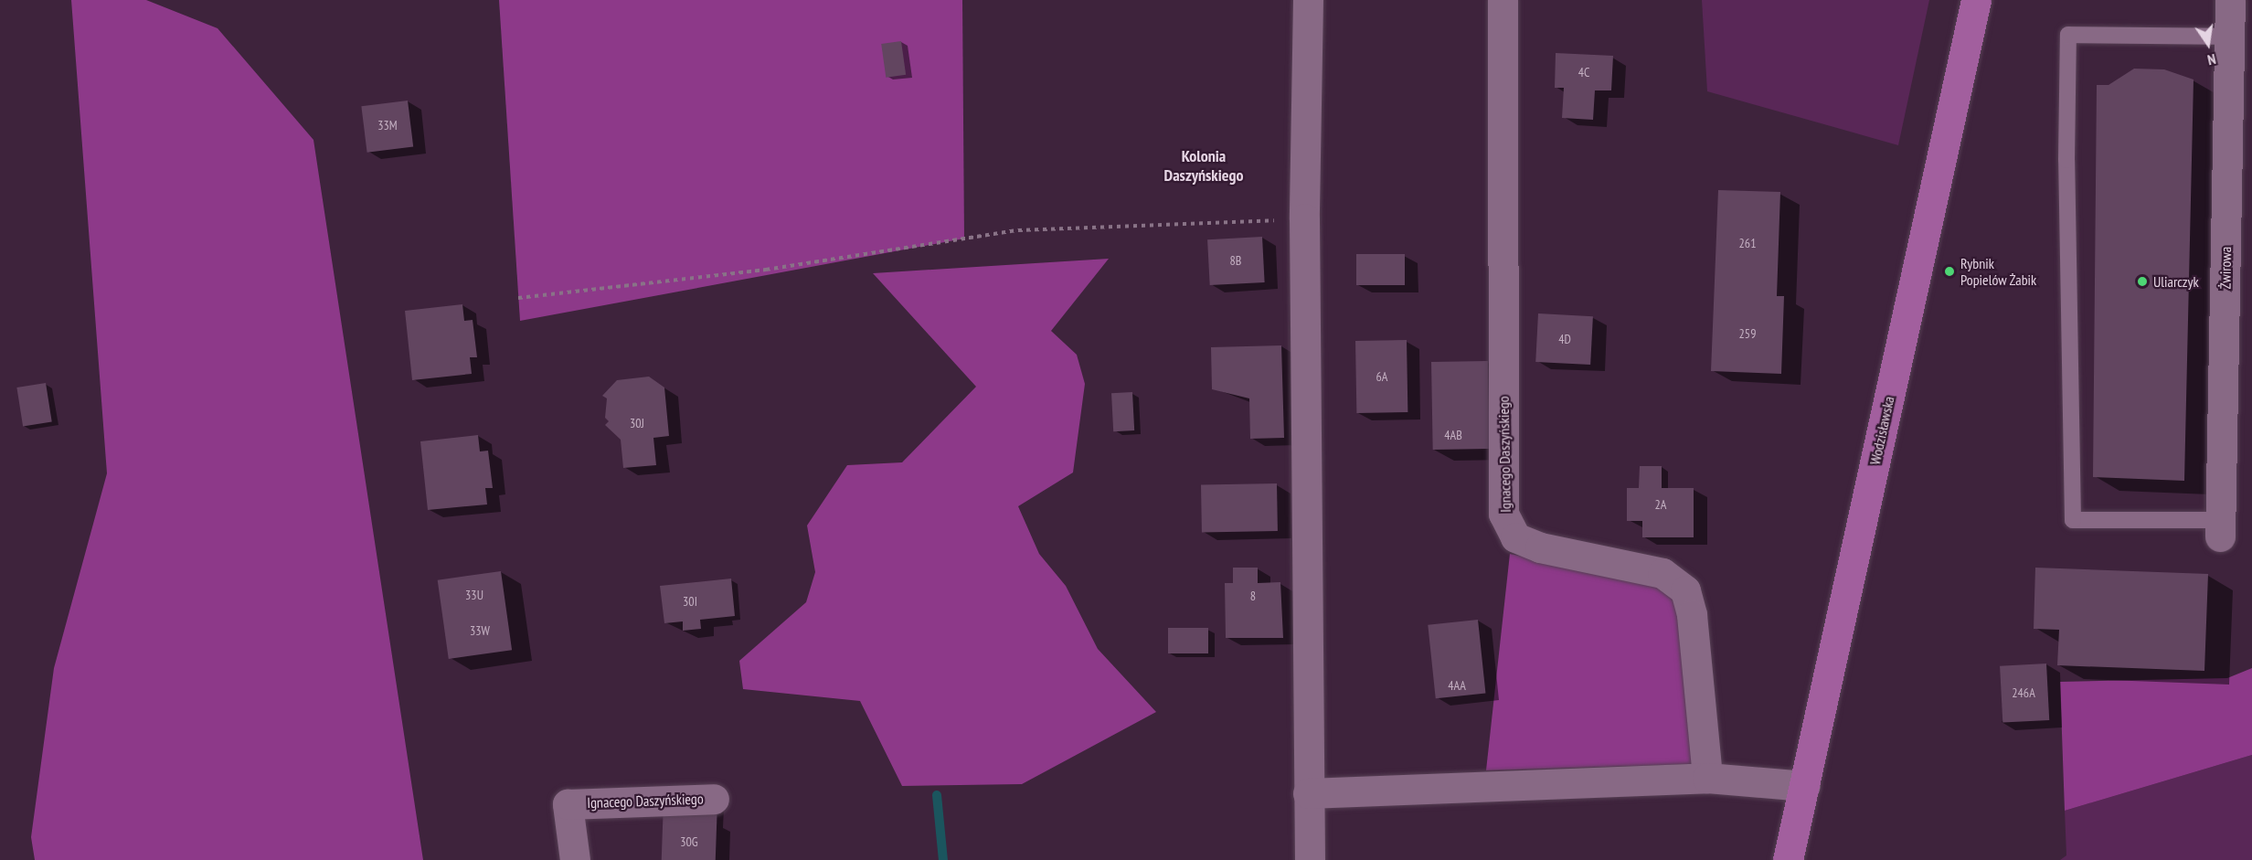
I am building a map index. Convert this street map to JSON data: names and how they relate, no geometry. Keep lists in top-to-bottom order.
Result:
{
  "streets": {
    "main road": ["Wodzisławska"],
    "street": ["Żwirowa", "Ignacego Daszyńskiego"]
  },
  "districts": ["Kolonia Daszyńskiego"],
  "places": ["Rybnik Popielów Żabik", "Uliarczyk"],
  "house_numbers": [
    "4C",
    "33M",
    "261",
    "8B",
    "259",
    "4D",
    "6A",
    "30J",
    "4AB",
    "2A",
    "33U",
    "8",
    "30I",
    "33W",
    "4AA",
    "246A",
    "30G"
  ],
  "north": "bottom"
}
